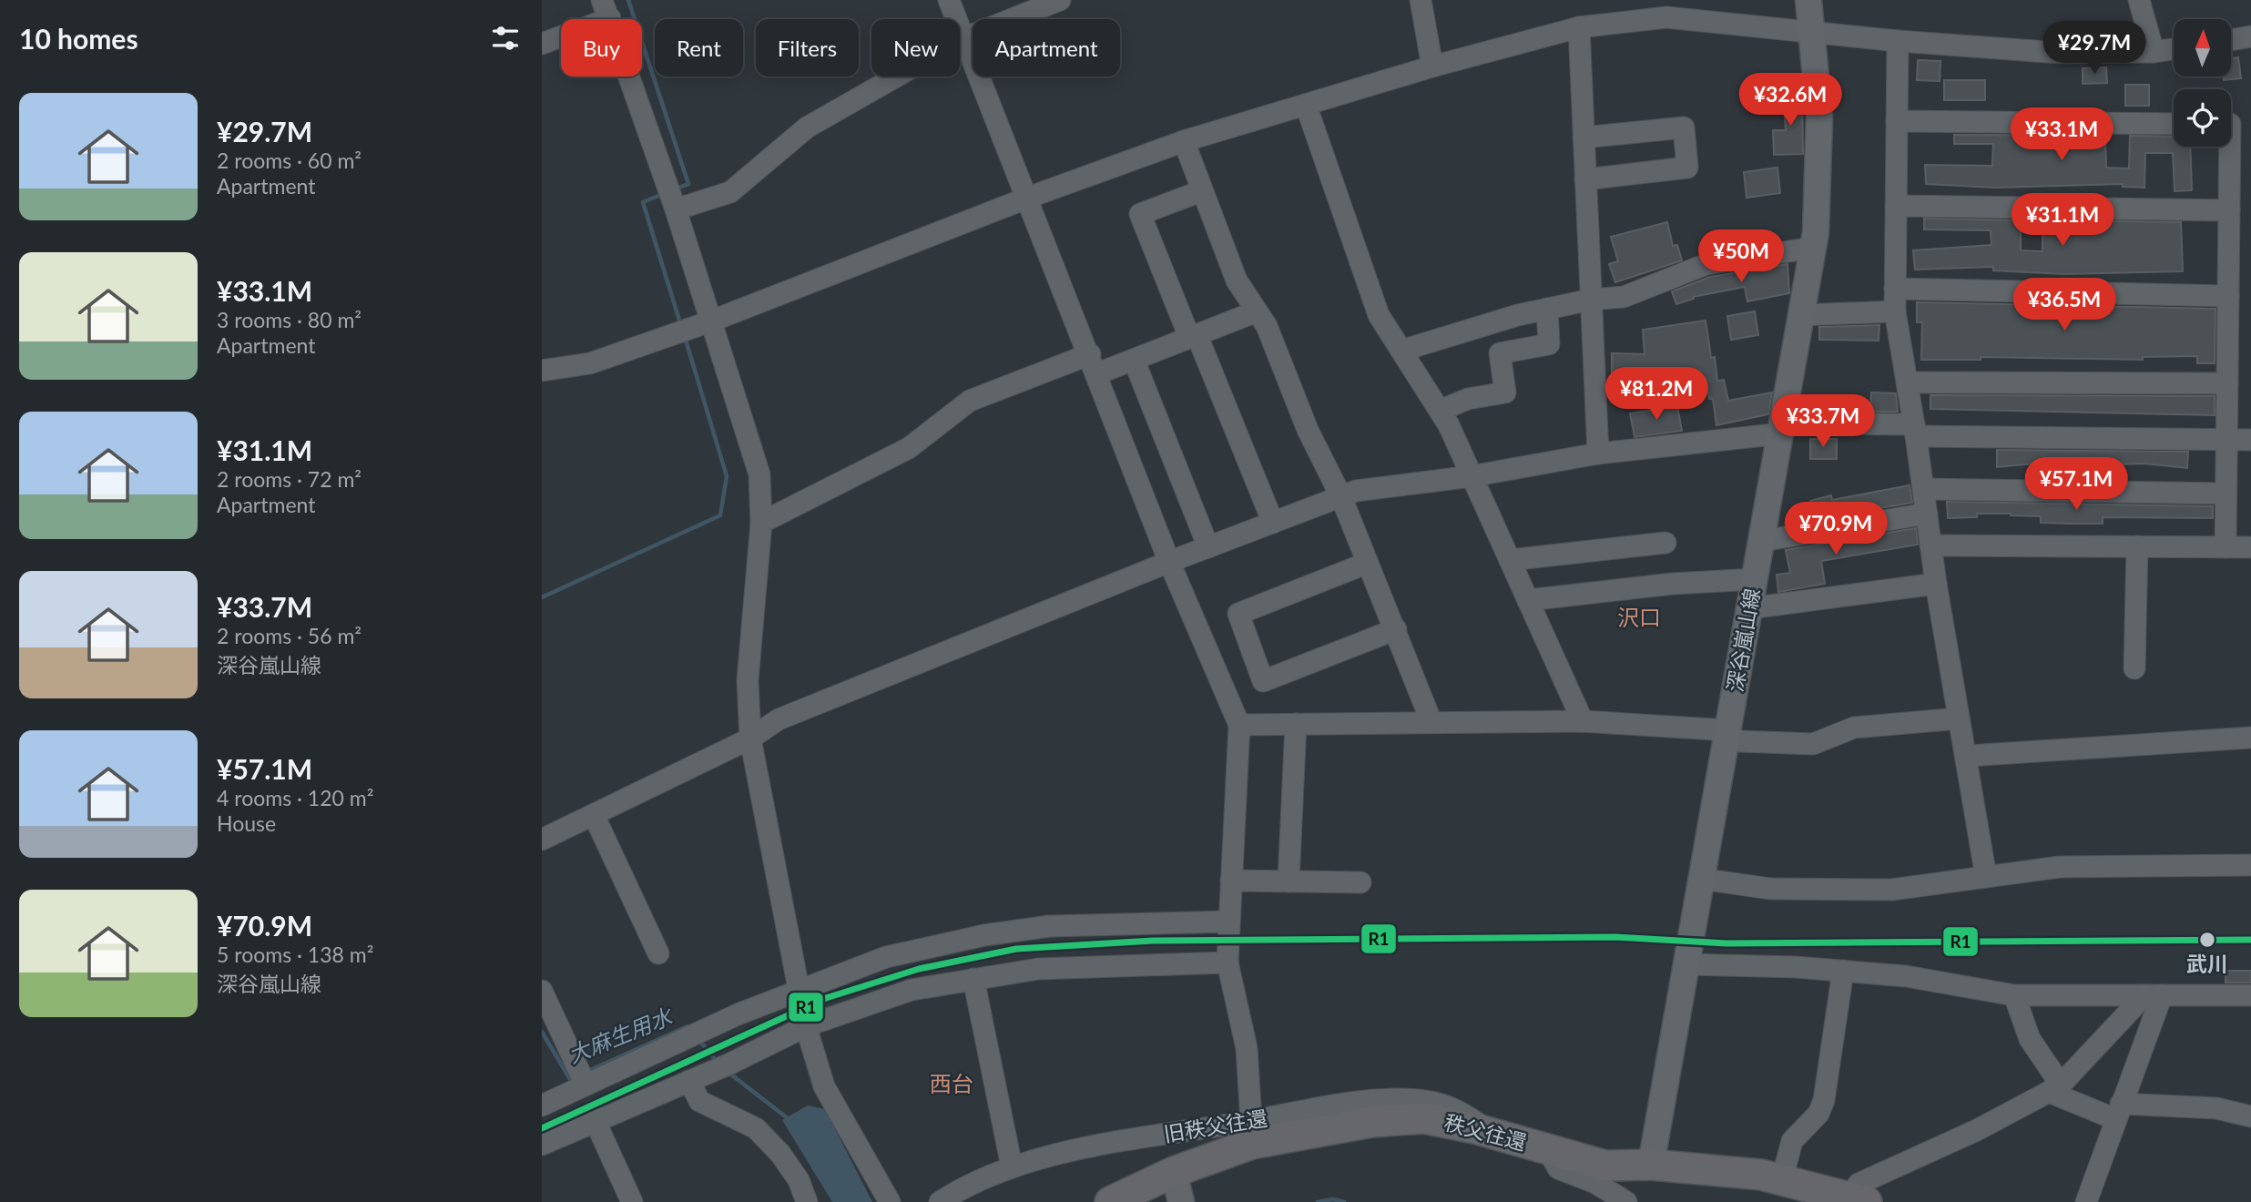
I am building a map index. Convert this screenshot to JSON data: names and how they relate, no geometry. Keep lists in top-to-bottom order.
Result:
{
  "streets": {
    "highway": ["秩父往還"],
    "main road": ["深谷嵐山線"],
    "street": ["旧秩父往還"]
  },
  "crossings": [
    ["深谷嵐山線", "秩父往還"],
    ["旧秩父往還", "秩父往還"]
  ],
  "districts": ["沢口", "西台"],
  "water": ["大麻生用水"],
  "places": ["武川"],
  "lines": ["transit line R1"],
  "north": "top",
  "page": {
    "heading": "10 homes",
    "chip": [
      "Buy",
      "Rent",
      "Filters",
      "New",
      "Apartment"
    ],
    "price": [
      "¥29.7M",
      "¥32.6M",
      "¥33.1M",
      "¥31.1M",
      "¥50M",
      "¥36.5M",
      "¥81.2M",
      "¥33.7M",
      "¥57.1M",
      "¥70.9M"
    ],
    "list": [
      {
        "name": "¥29.7M",
        "note": "2 rooms · 60 m² · Apartment"
      },
      {
        "name": "¥33.1M",
        "note": "3 rooms · 80 m² · Apartment"
      },
      {
        "name": "¥31.1M",
        "note": "2 rooms · 72 m² · Apartment"
      },
      {
        "name": "¥33.7M",
        "note": "2 rooms · 56 m² · 深谷嵐山線"
      },
      {
        "name": "¥57.1M",
        "note": "4 rooms · 120 m² · House"
      },
      {
        "name": "¥70.9M",
        "note": "5 rooms · 138 m² · 深谷嵐山線"
      }
    ]
  }
}
